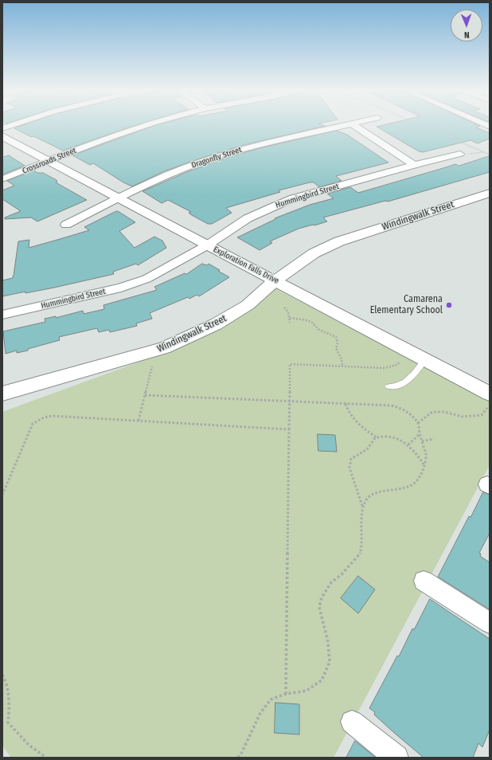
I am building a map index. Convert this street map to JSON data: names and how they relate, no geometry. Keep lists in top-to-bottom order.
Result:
{
  "streets": {
    "street": [
      "Dragonfly Street",
      "Crossroads Street",
      "Hummingbird Street",
      "Windingwalk Street",
      "Exploration Falls Drive"
    ]
  },
  "crossings": [
    ["Dragonfly Street", "Exploration Falls Drive"],
    ["Crossroads Street", "Exploration Falls Drive"],
    ["Hummingbird Street", "Exploration Falls Drive"],
    ["Windingwalk Street", "Exploration Falls Drive"]
  ],
  "places": ["Camarena Elementary School"],
  "north": "bottom"
}
